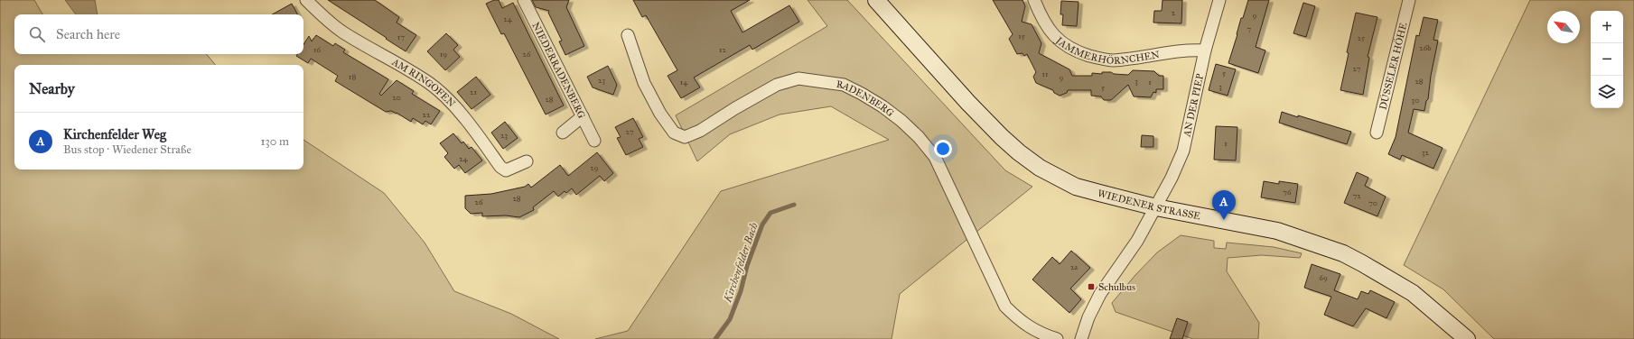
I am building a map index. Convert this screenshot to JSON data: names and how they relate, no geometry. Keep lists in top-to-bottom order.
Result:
{
  "streets": {
    "main road": ["WIEDENER STRASSE"],
    "street": [
      "JAMMERHÖRNCHEN",
      "DÜSSELER HÖHE",
      "NIEDERRADENBERG",
      "AM RINGOFEN",
      "RADENBERG",
      "AN DER PIEP"
    ]
  },
  "crossings": [
    ["JAMMERHÖRNCHEN", "AN DER PIEP"],
    ["AN DER PIEP", "WIEDENER STRASSE"]
  ],
  "water": ["Kirchenfelder Bach"],
  "places": {
    "transit": ["Schulbus"]
  },
  "house_numbers": [
    "2",
    "9",
    "24",
    "7",
    "15",
    "17",
    "25",
    "26b",
    "16",
    "12",
    "19",
    "26",
    "27",
    "5",
    "11",
    "18",
    "9",
    "23",
    "3",
    "28",
    "14",
    "1",
    "3",
    "5",
    "21",
    "20",
    "28",
    "30",
    "22",
    "27",
    "23",
    "1",
    "32",
    "24",
    "29",
    "76",
    "72",
    "28",
    "26",
    "70",
    "2a",
    "69"
  ],
  "north": "top left",
  "page": {
    "map_buttons": ["+", "−"],
    "search": "Search here",
    "heading": "Nearby",
    "list": [
      {
        "mark": "A",
        "name": "Kirchenfelder Weg",
        "note": "Bus stop · Wiedener Straße",
        "value": "130 m"
      }
    ],
    "pins": "A"
  }
}
